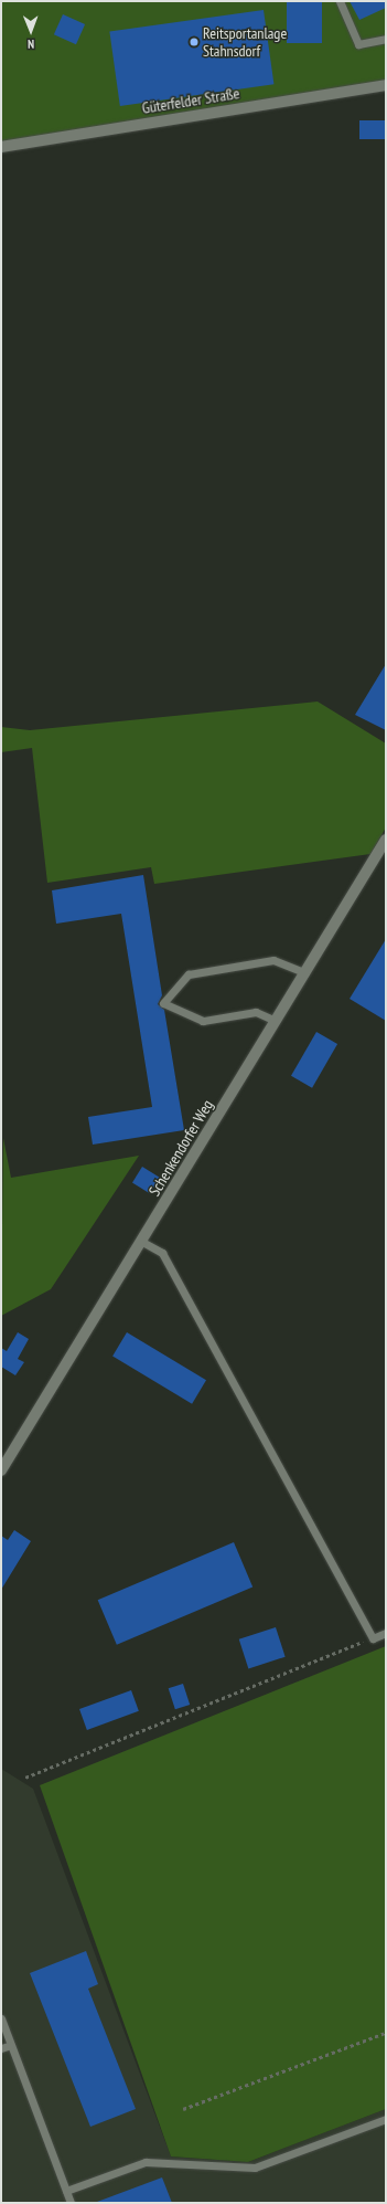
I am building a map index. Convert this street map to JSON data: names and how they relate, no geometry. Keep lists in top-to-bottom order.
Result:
{
  "streets": {
    "street": ["Güterfelder Straße", "Schenkendorfer Weg"]
  },
  "places": ["Reitsportanlage Stahnsdorf"],
  "north": "bottom"
}
